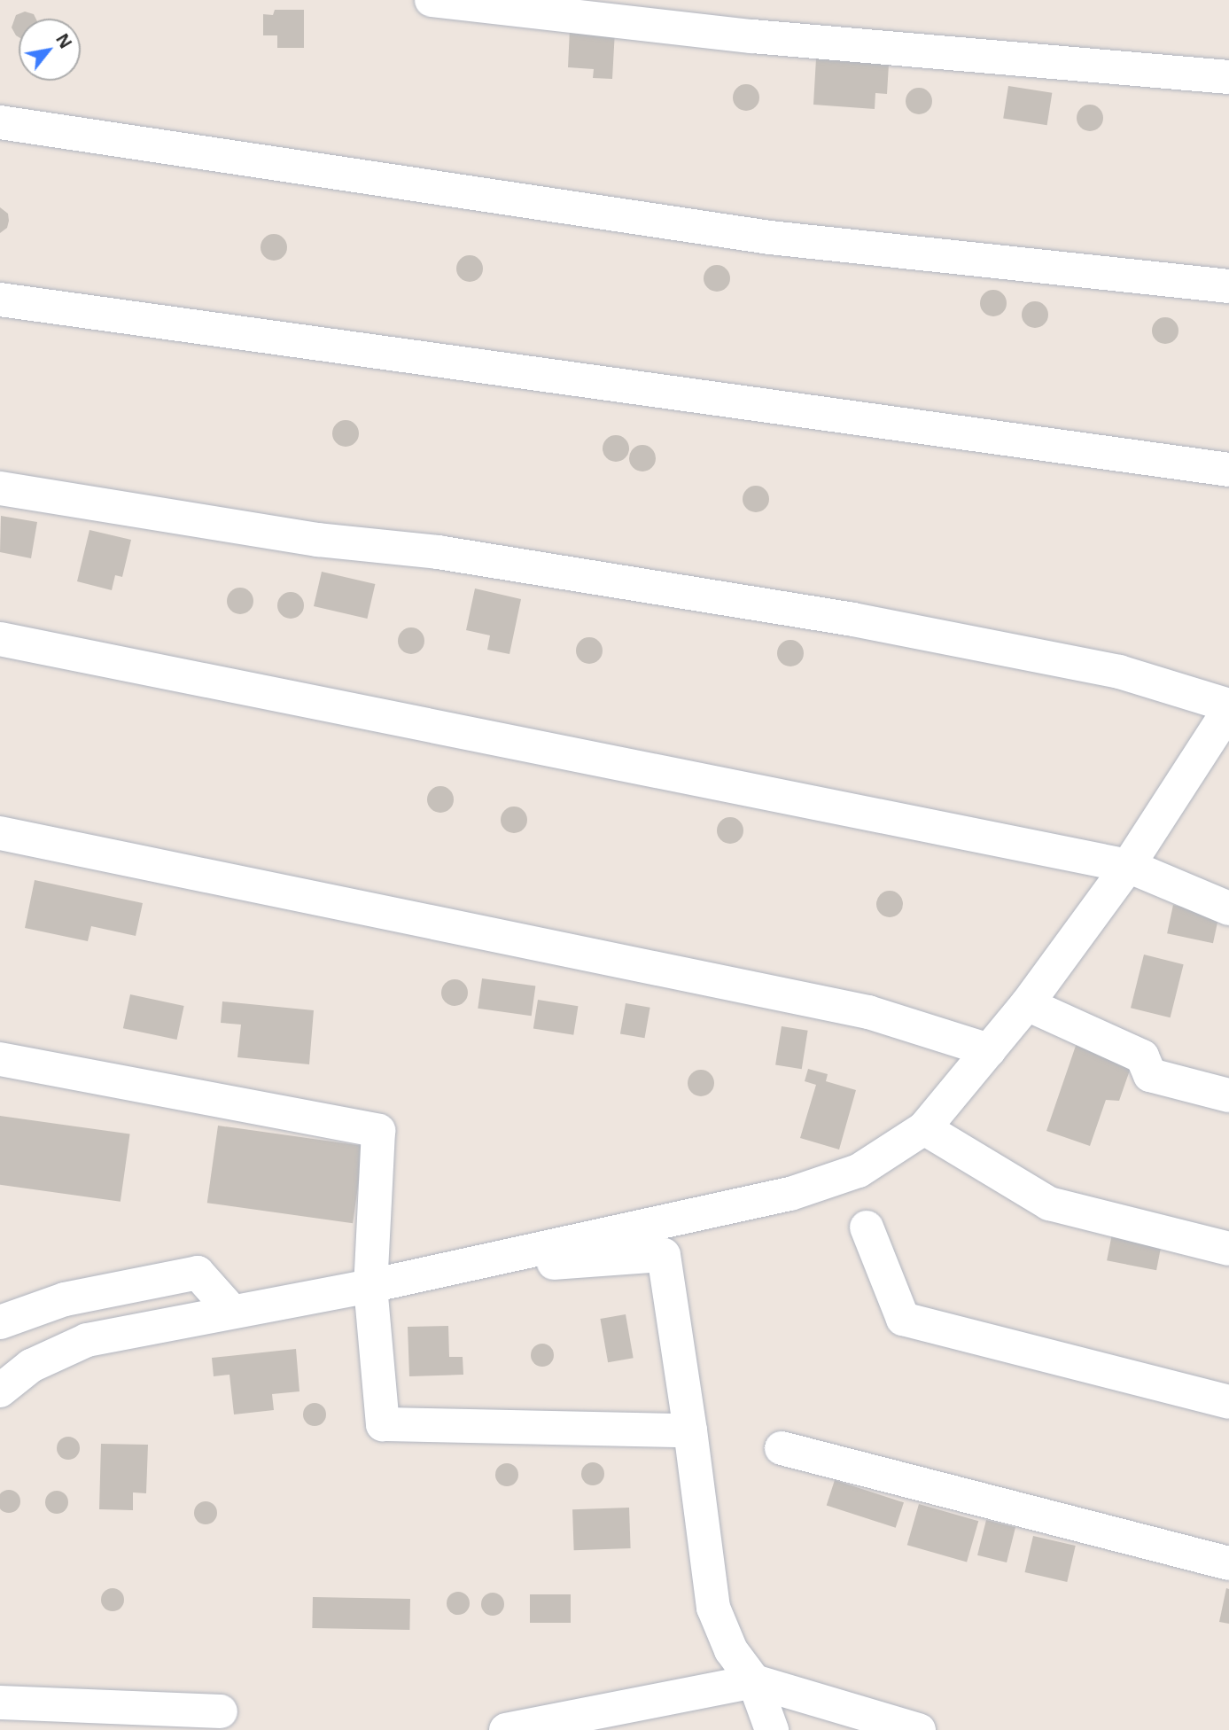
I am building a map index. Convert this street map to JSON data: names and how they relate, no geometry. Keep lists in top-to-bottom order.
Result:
{
  "north": "top right"
}
